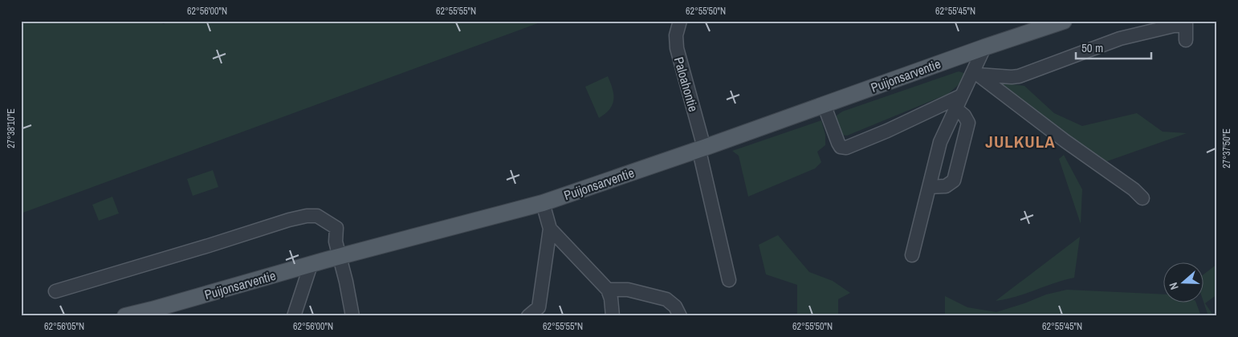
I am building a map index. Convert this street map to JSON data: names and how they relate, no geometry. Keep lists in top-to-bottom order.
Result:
{
  "streets": {
    "main road": ["Puijonsarventie"],
    "street": ["Paloahontie"]
  },
  "crossings": [
    ["Puijonsarventie", "Paloahontie"]
  ],
  "districts": ["JULKULA"],
  "scale_bar": "50 m",
  "north": "left",
  "coordinates": [
    "62°56'00\"N",
    "62°55'55\"N",
    "62°55'50\"N",
    "62°55'45\"N",
    "27°38'10\"E",
    "27°37'50\"E",
    "62°56'05\"N"
  ]
}
